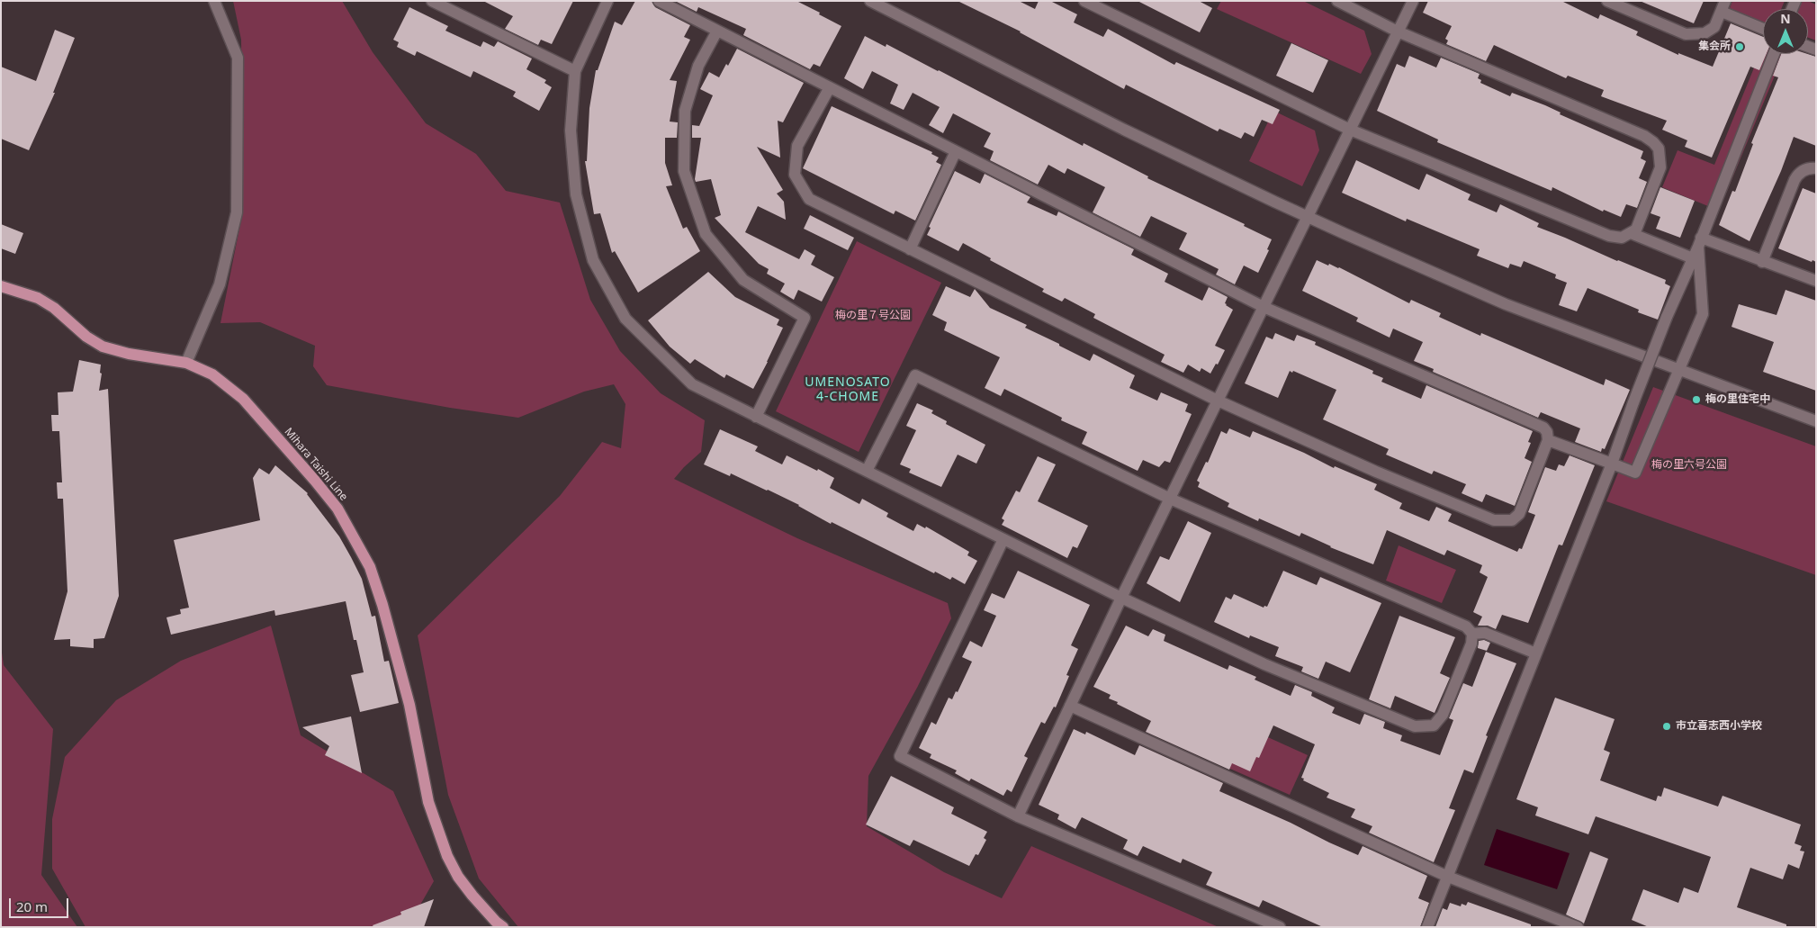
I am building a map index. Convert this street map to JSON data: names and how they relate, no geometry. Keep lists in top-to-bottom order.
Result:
{
  "streets": {
    "main road": ["Mihara Taishi Line"]
  },
  "districts": ["UMENOSATO 4-CHOME"],
  "parks": ["梅の里７号公園", "梅の里六号公園"],
  "places": ["集会所", "梅の里住宅中", "市立喜志西小学校"],
  "scale_bar": "20 m",
  "north": "top"
}
